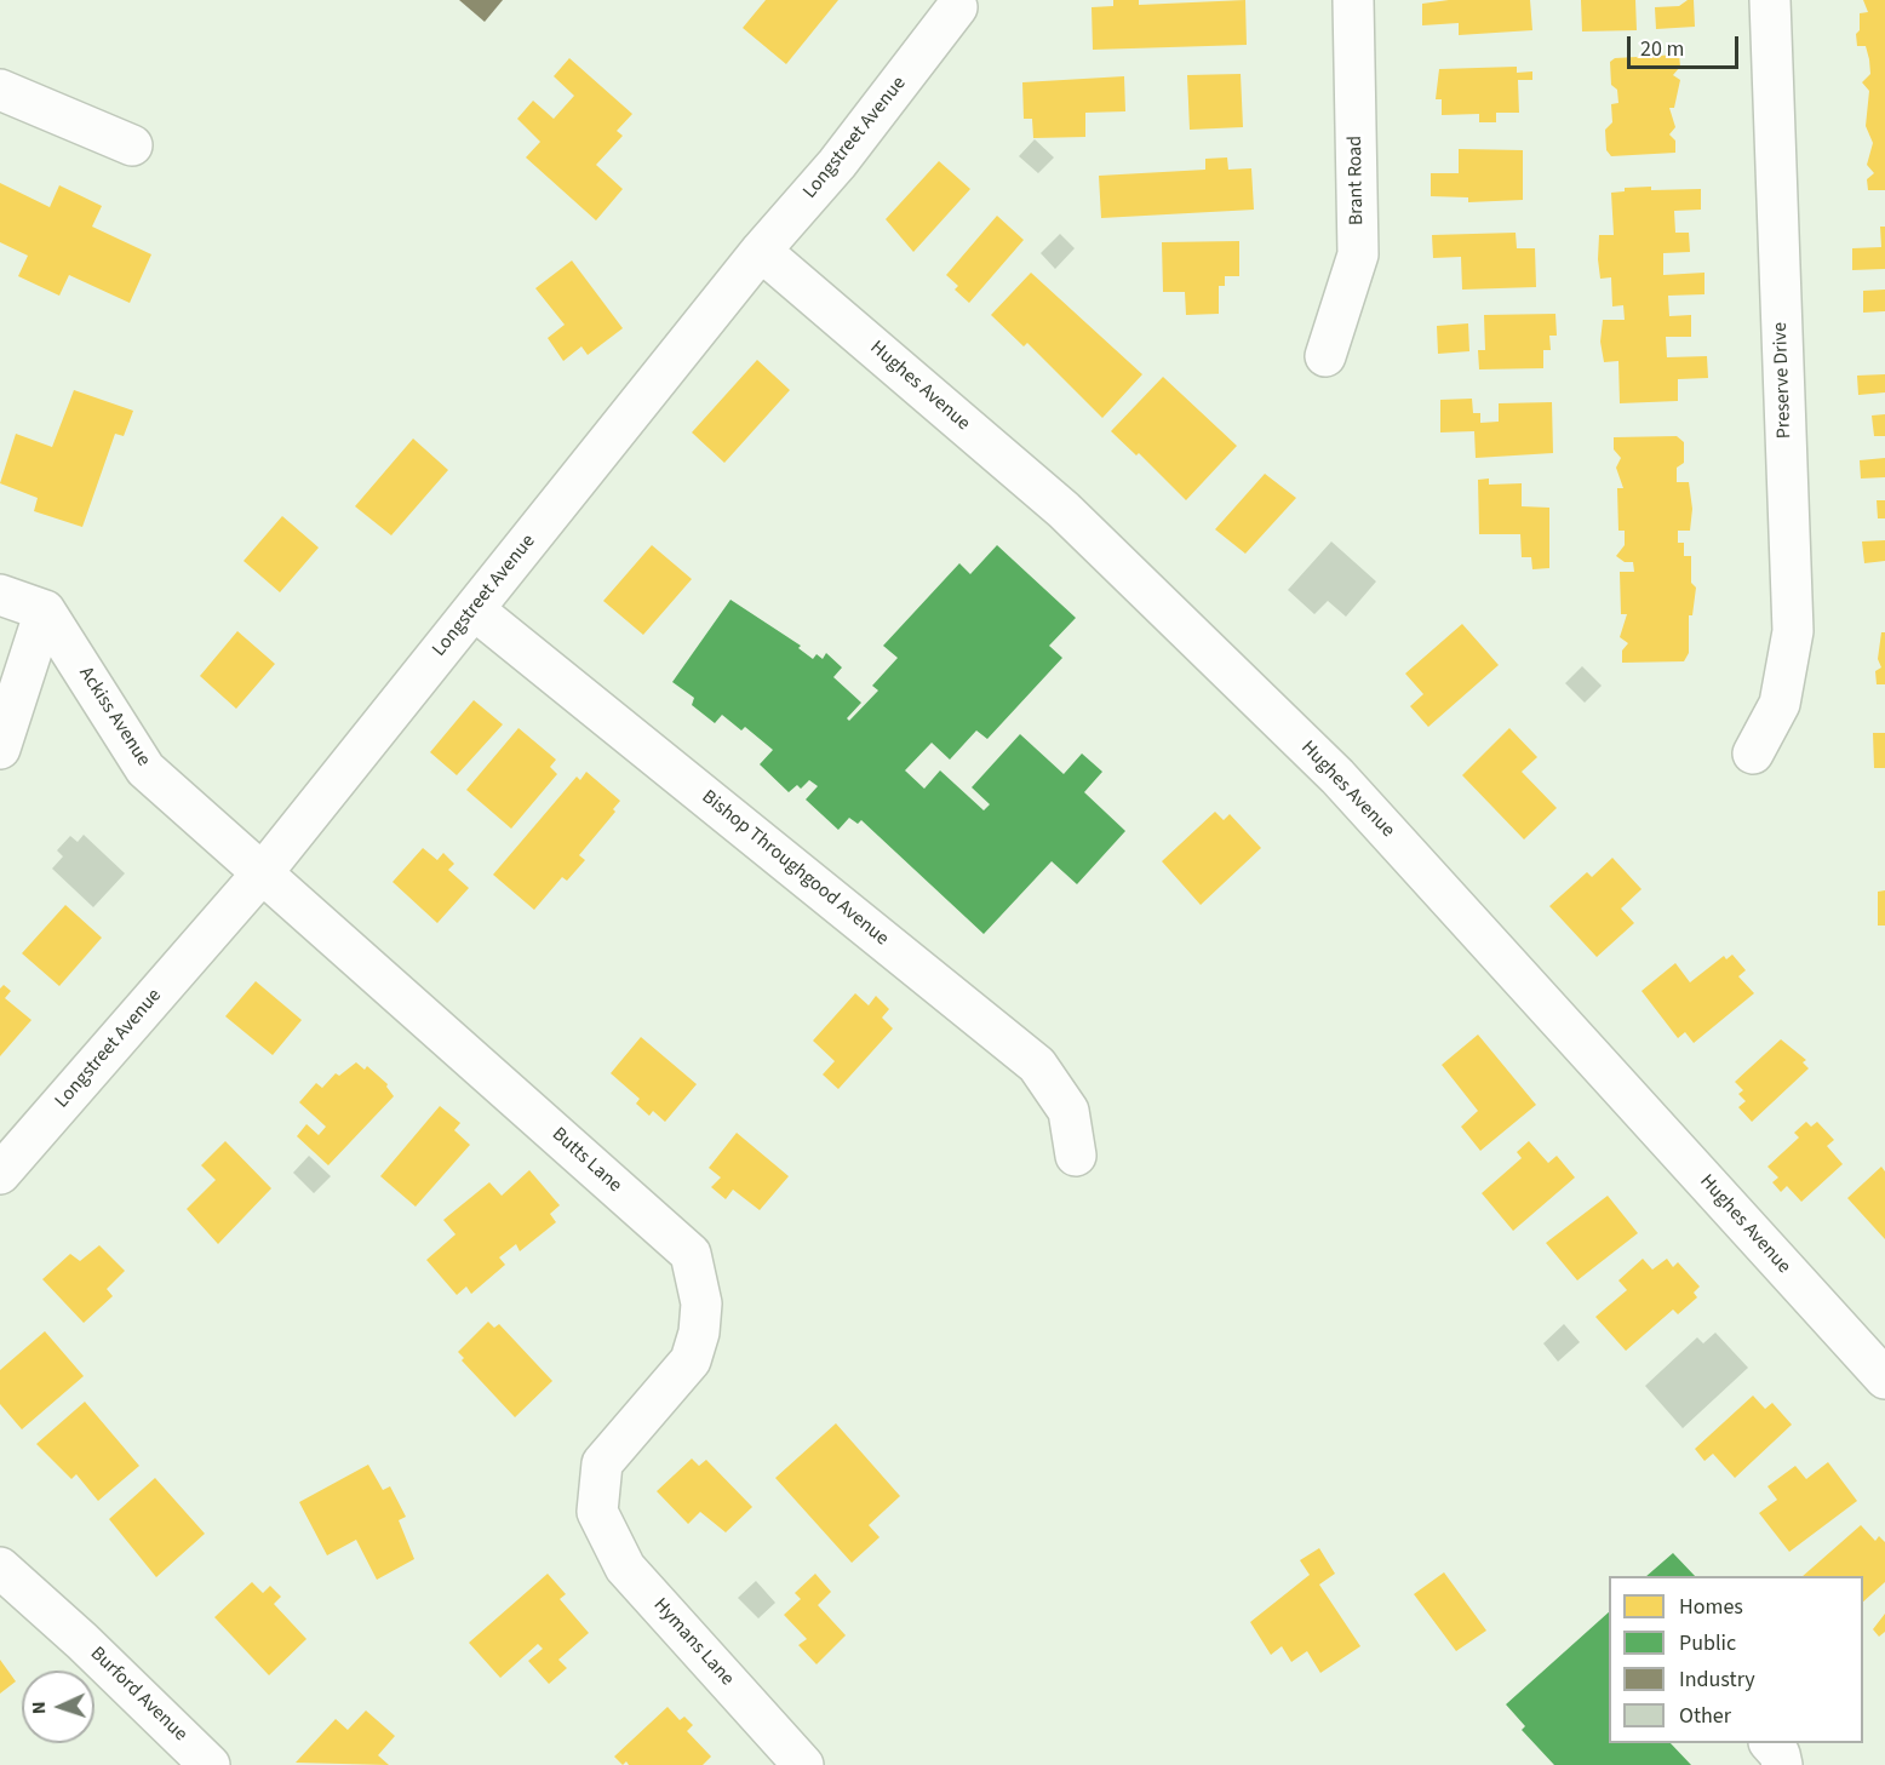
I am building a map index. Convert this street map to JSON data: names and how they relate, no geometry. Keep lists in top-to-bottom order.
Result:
{
  "streets": {
    "street": [
      "Longstreet Avenue",
      "Brant Road",
      "Preserve Drive",
      "Hughes Avenue",
      "Ackiss Avenue",
      "Bishop Throughgood Avenue",
      "Butts Lane",
      "Hymans Lane",
      "Burford Avenue"
    ]
  },
  "crossings": [
    ["Longstreet Avenue", "Hughes Avenue"],
    ["Longstreet Avenue", "Ackiss Avenue"],
    ["Longstreet Avenue", "Bishop Throughgood Avenue"],
    ["Longstreet Avenue", "Butts Lane"],
    ["Ackiss Avenue", "Butts Lane"],
    ["Butts Lane", "Hymans Lane"]
  ],
  "legend": [
    "Homes",
    "Public",
    "Industry",
    "Other"
  ],
  "scale_bar": "20 m",
  "north": "left"
}
